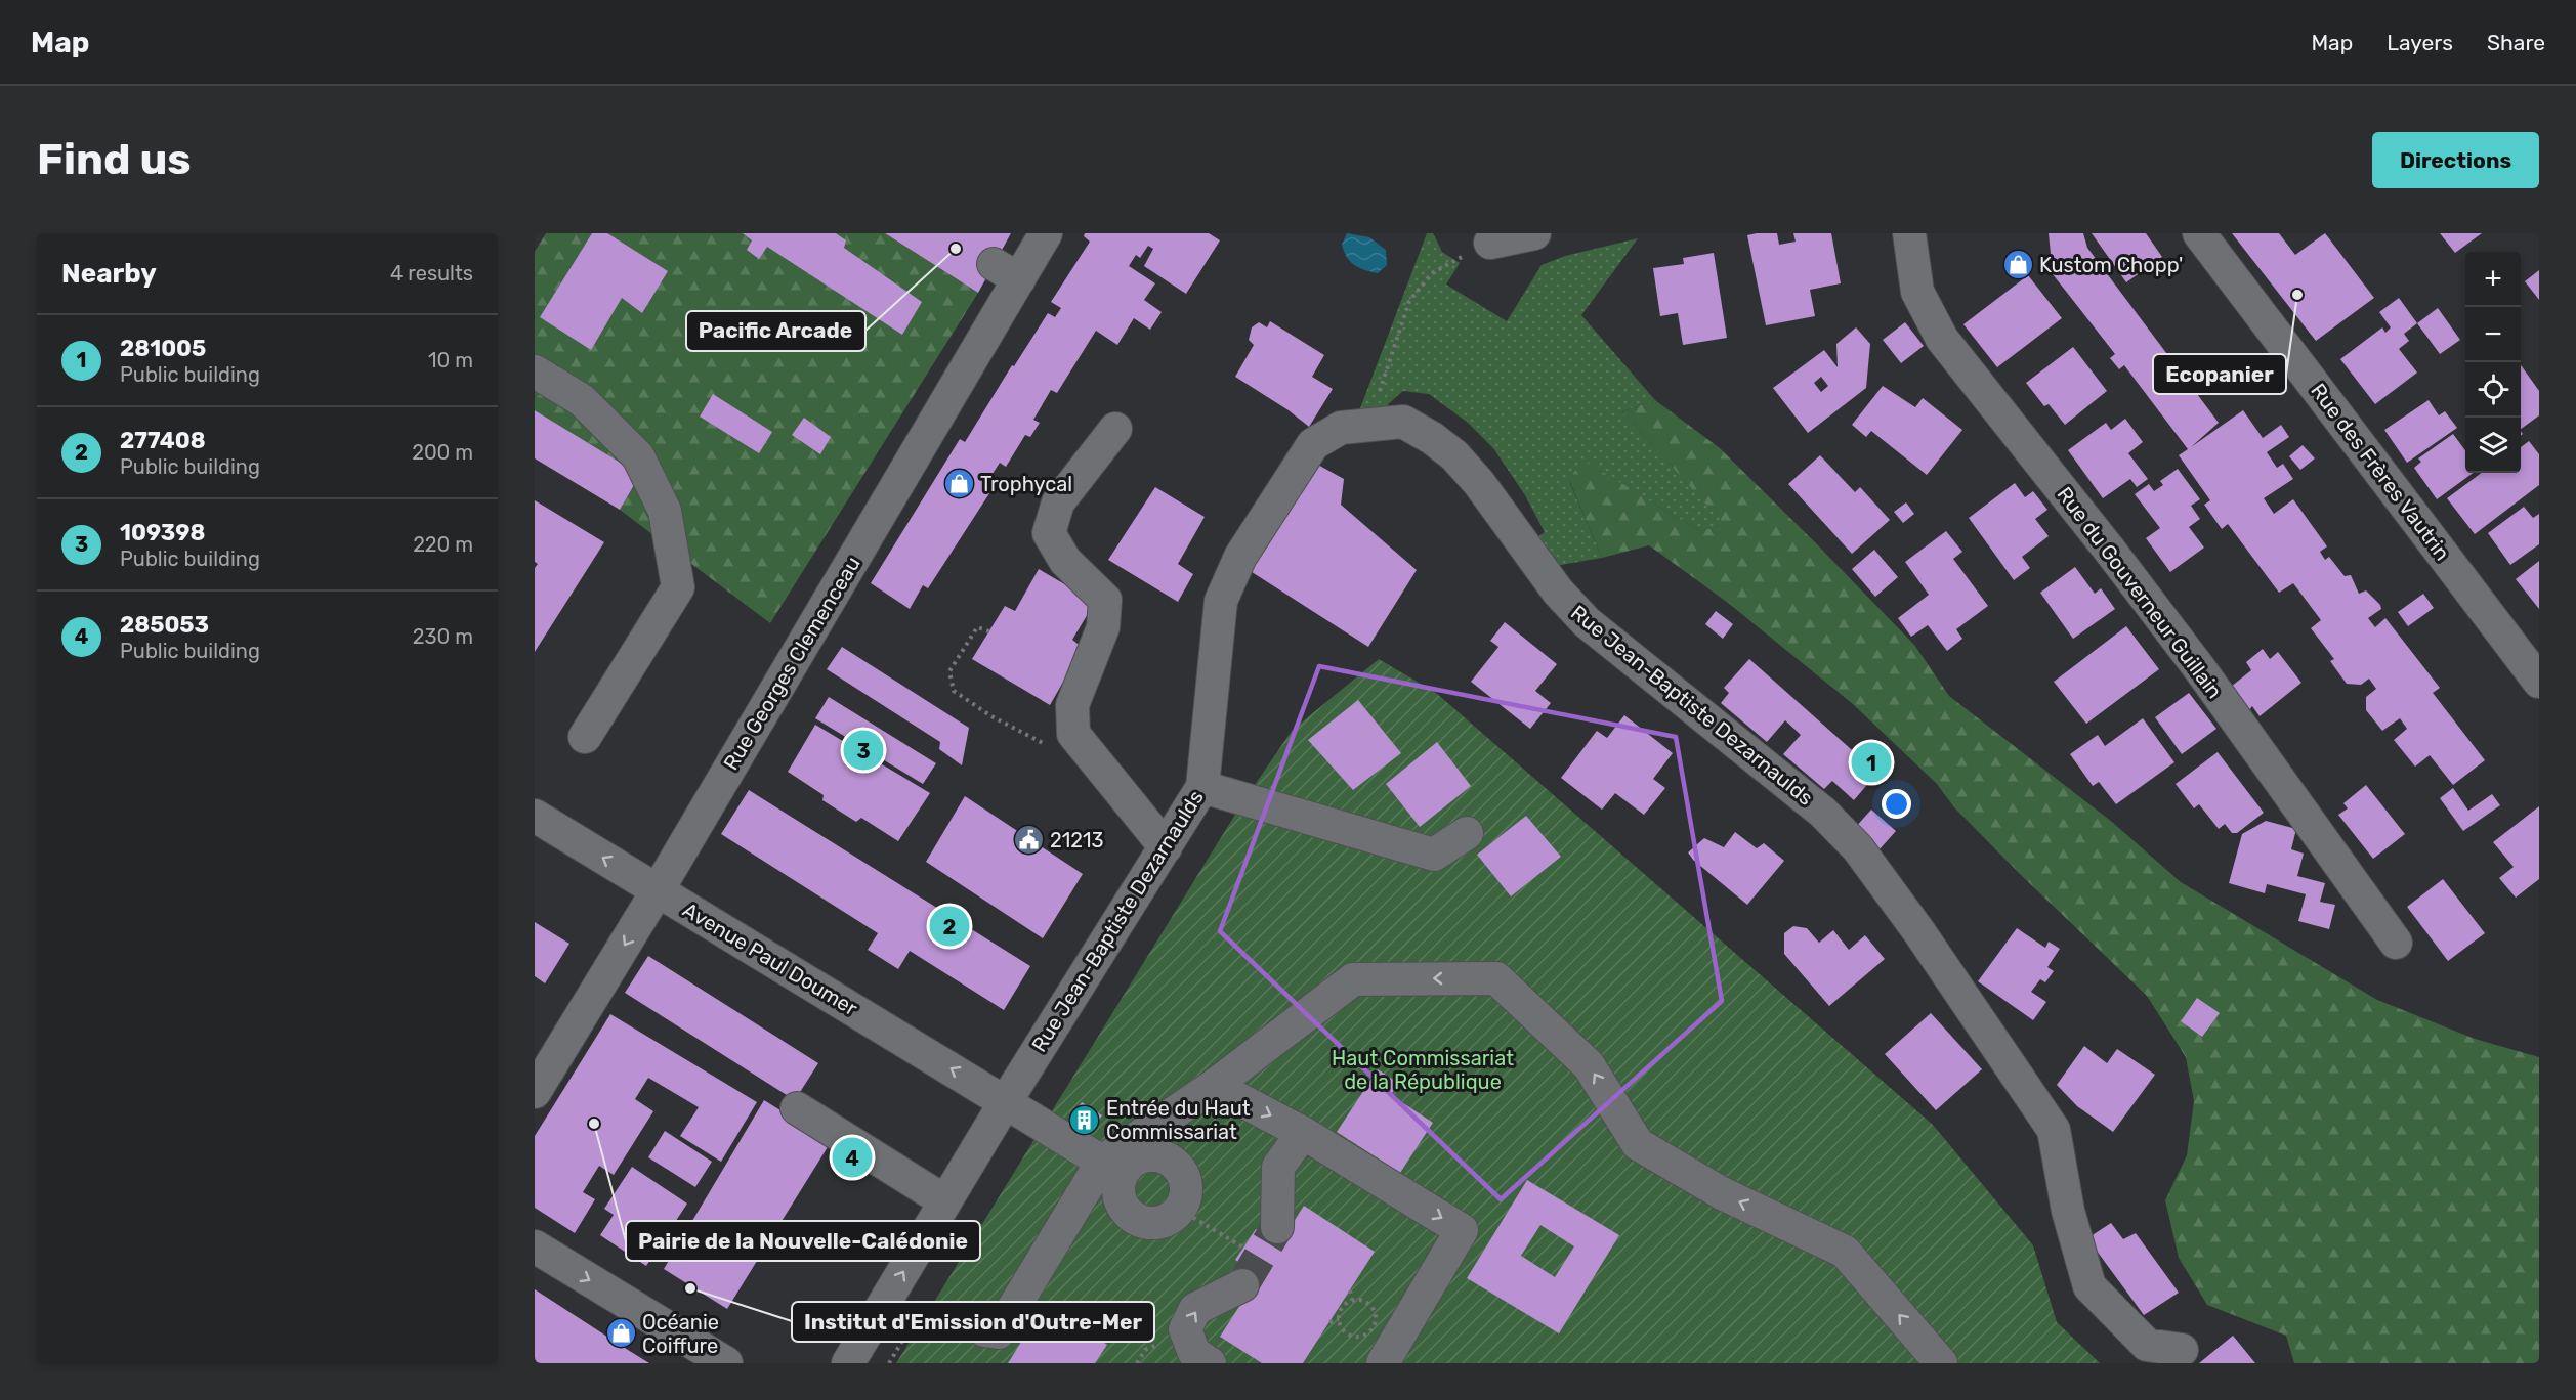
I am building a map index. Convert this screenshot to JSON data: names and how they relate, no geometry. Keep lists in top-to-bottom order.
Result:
{
  "streets": {
    "street": [
      "Rue des Frères Vautrin",
      "Rue du Gouverneur Guillain",
      "Rue Georges Clemenceau",
      "Rue Jean-Baptiste Dezarnaulds",
      "Avenue Paul Doumer"
    ]
  },
  "crossings": [
    ["Rue Georges Clemenceau", "Avenue Paul Doumer"],
    ["Rue Jean-Baptiste Dezarnaulds", "Avenue Paul Doumer"]
  ],
  "parks": ["Haut Commissariat de la République"],
  "places": {
    "other": [
      "Pacific Arcade",
      "Ecopanier",
      "Pairie de la Nouvelle-Calédonie",
      "Institut d'Emission d'Outre-Mer"
    ],
    "shop": ["Kustom Chopp'", "Trophycal", "Océanie Coiffure"],
    "public building": ["21213"],
    "building": ["Entrée du Haut Commissariat"]
  },
  "page": {
    "header": "Map",
    "nav": ["Map", "Layers", "Share"],
    "buttons": "Directions",
    "title": "Find us",
    "heading": ["Nearby", "4 results"],
    "map_buttons": ["+", "−"],
    "list": [
      {
        "mark": "1",
        "name": "281005",
        "note": "Public building",
        "value": "10 m"
      },
      {
        "mark": "2",
        "name": "277408",
        "note": "Public building",
        "value": "200 m"
      },
      {
        "mark": "3",
        "name": "109398",
        "note": "Public building",
        "value": "220 m"
      },
      {
        "mark": "4",
        "name": "285053",
        "note": "Public building",
        "value": "230 m"
      }
    ],
    "pins": [
      "3",
      "1",
      "2",
      "4"
    ]
  }
}
